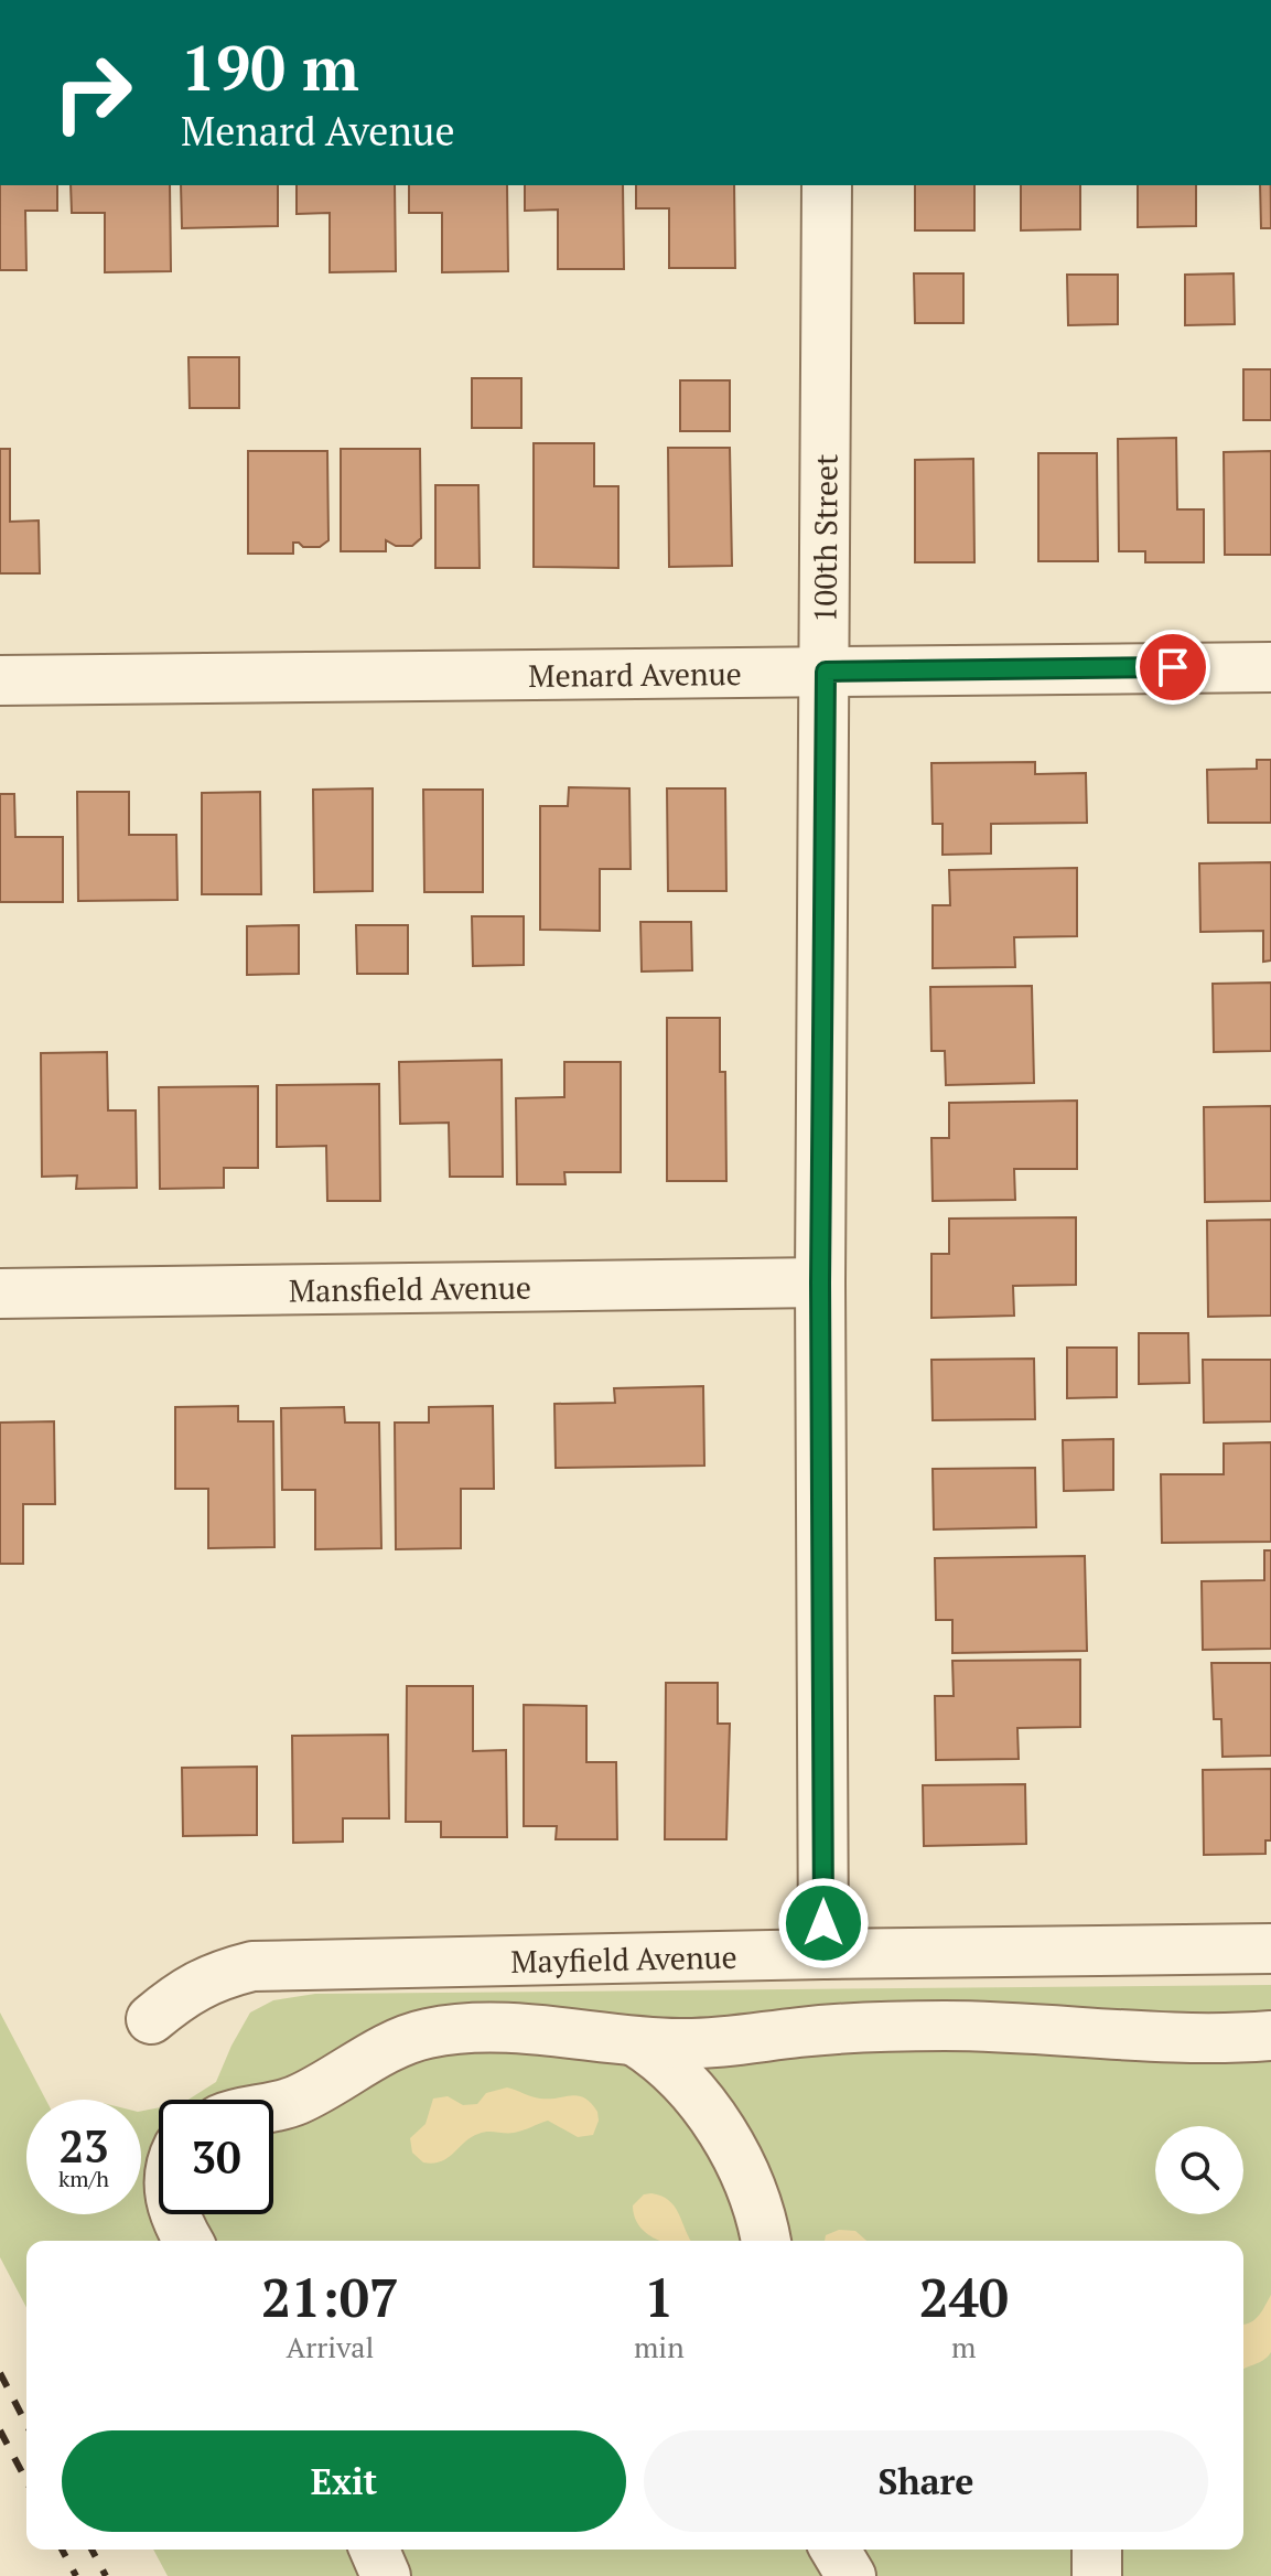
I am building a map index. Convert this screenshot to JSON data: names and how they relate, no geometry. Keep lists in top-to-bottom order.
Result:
{
  "streets": {
    "street": [
      "100th Street",
      "Menard Avenue",
      "Mansfield Avenue",
      "Mayfield Avenue"
    ]
  },
  "crossings": [
    ["100th Street", "Menard Avenue"],
    ["100th Street", "Mansfield Avenue"],
    ["100th Street", "Mayfield Avenue"]
  ],
  "page": {
    "turn": ["190 m", "Menard Avenue"],
    "speed": "23 km/h",
    "limit": "30",
    "eta": [
      "21:07",
      "Arrival",
      "1",
      "min",
      "240",
      "m"
    ],
    "buttons": ["Exit", "Share"]
  }
}
